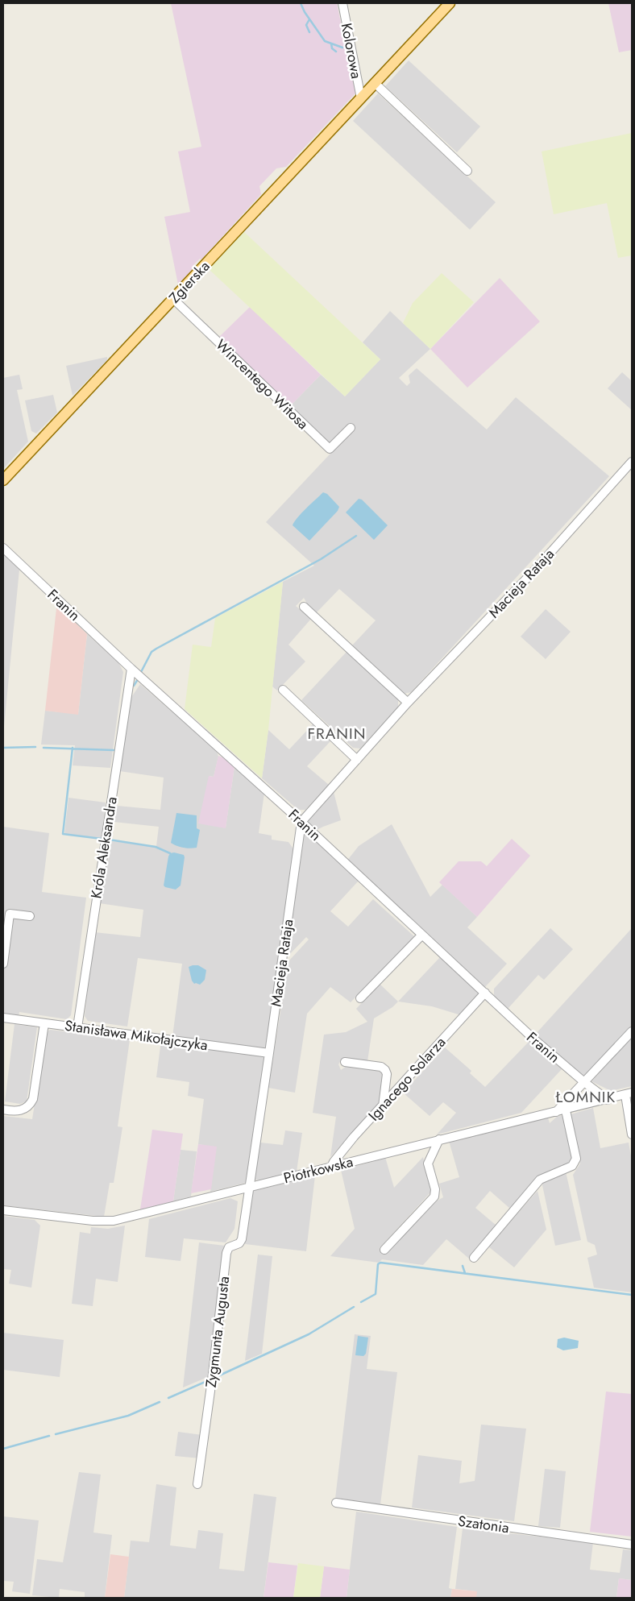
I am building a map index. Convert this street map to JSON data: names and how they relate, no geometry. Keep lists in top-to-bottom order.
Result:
{
  "streets": {
    "main road": ["Zgierska"],
    "street": [
      "Kolorowa",
      "Wincentego Witosa",
      "Macieja Rataja",
      "Franin",
      "Króla Aleksandra",
      "Stanisława Mikołajczyka",
      "Ignacego Solarza",
      "Piotrkowska",
      "Zygmunta Augusta",
      "Szatonia"
    ]
  },
  "crossings": [
    ["Kolorowa", "Zgierska"],
    ["Zgierska", "Wincentego Witosa"],
    ["Macieja Rataja", "Franin"],
    ["Macieja Rataja", "Stanisława Mikołajczyka"],
    ["Macieja Rataja", "Piotrkowska"],
    ["Macieja Rataja", "Zygmunta Augusta"],
    ["Franin", "Króla Aleksandra"],
    ["Franin", "Ignacego Solarza"],
    ["Franin", "Piotrkowska"],
    ["Króla Aleksandra", "Stanisława Mikołajczyka"],
    ["Ignacego Solarza", "Piotrkowska"],
    ["Piotrkowska", "Zygmunta Augusta"]
  ],
  "districts": ["FRANIN", "ŁOMNIK"]
}
